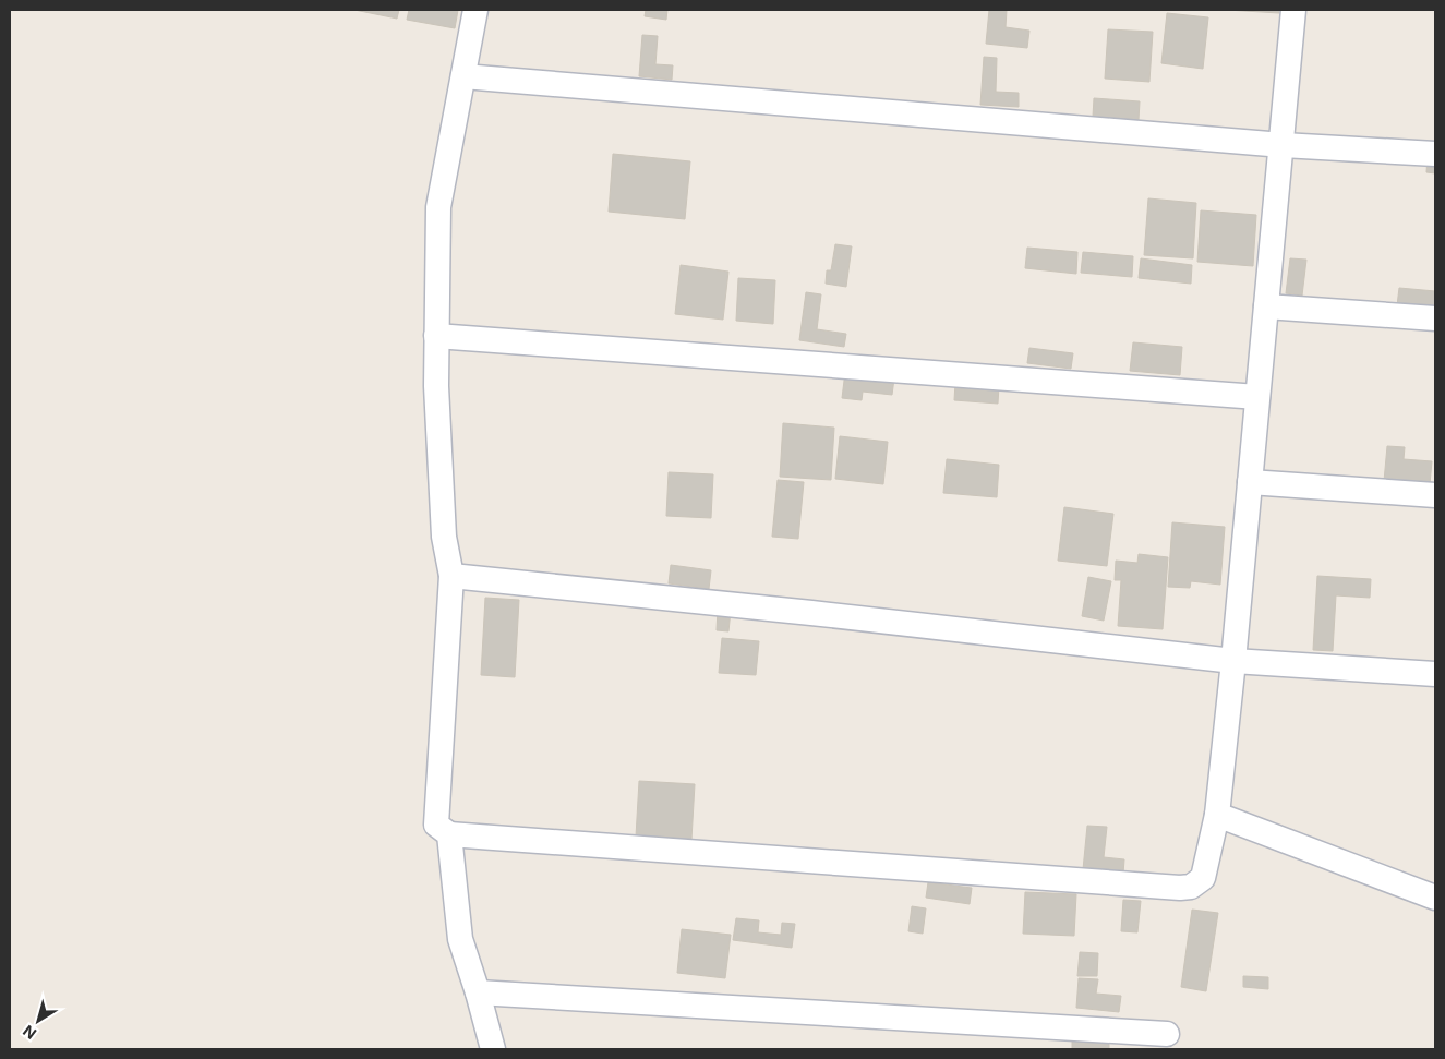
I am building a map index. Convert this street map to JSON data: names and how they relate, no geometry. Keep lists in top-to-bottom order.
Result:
{
  "north": "bottom left"
}
